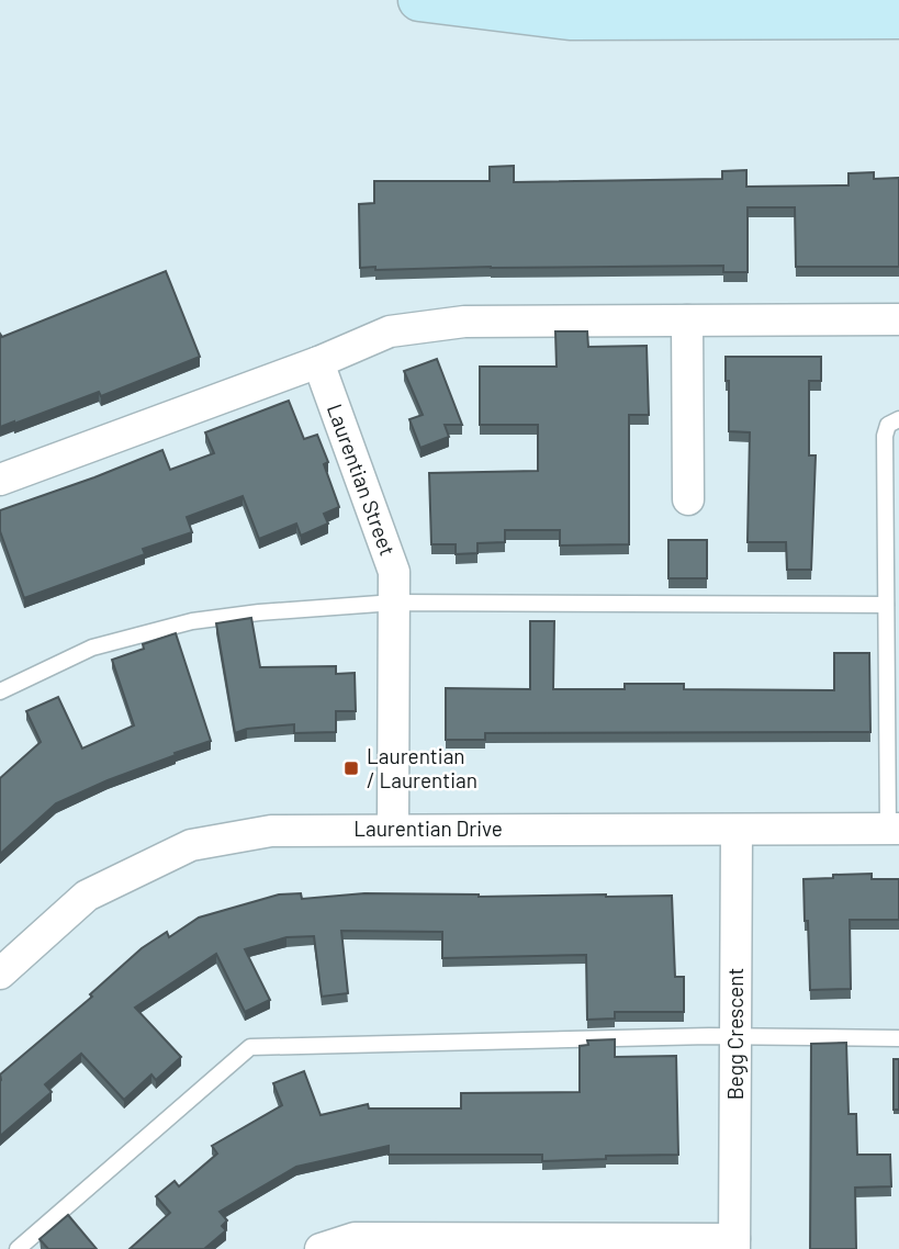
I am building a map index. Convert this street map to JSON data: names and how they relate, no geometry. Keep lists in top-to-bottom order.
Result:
{
  "streets": {
    "street": ["Laurentian Street", "Laurentian Drive", "Begg Crescent"]
  },
  "crossings": [
    ["Laurentian Street", "Laurentian Drive"],
    ["Laurentian Drive", "Begg Crescent"]
  ],
  "places": {
    "transit": ["Laurentian / Laurentian"]
  }
}
